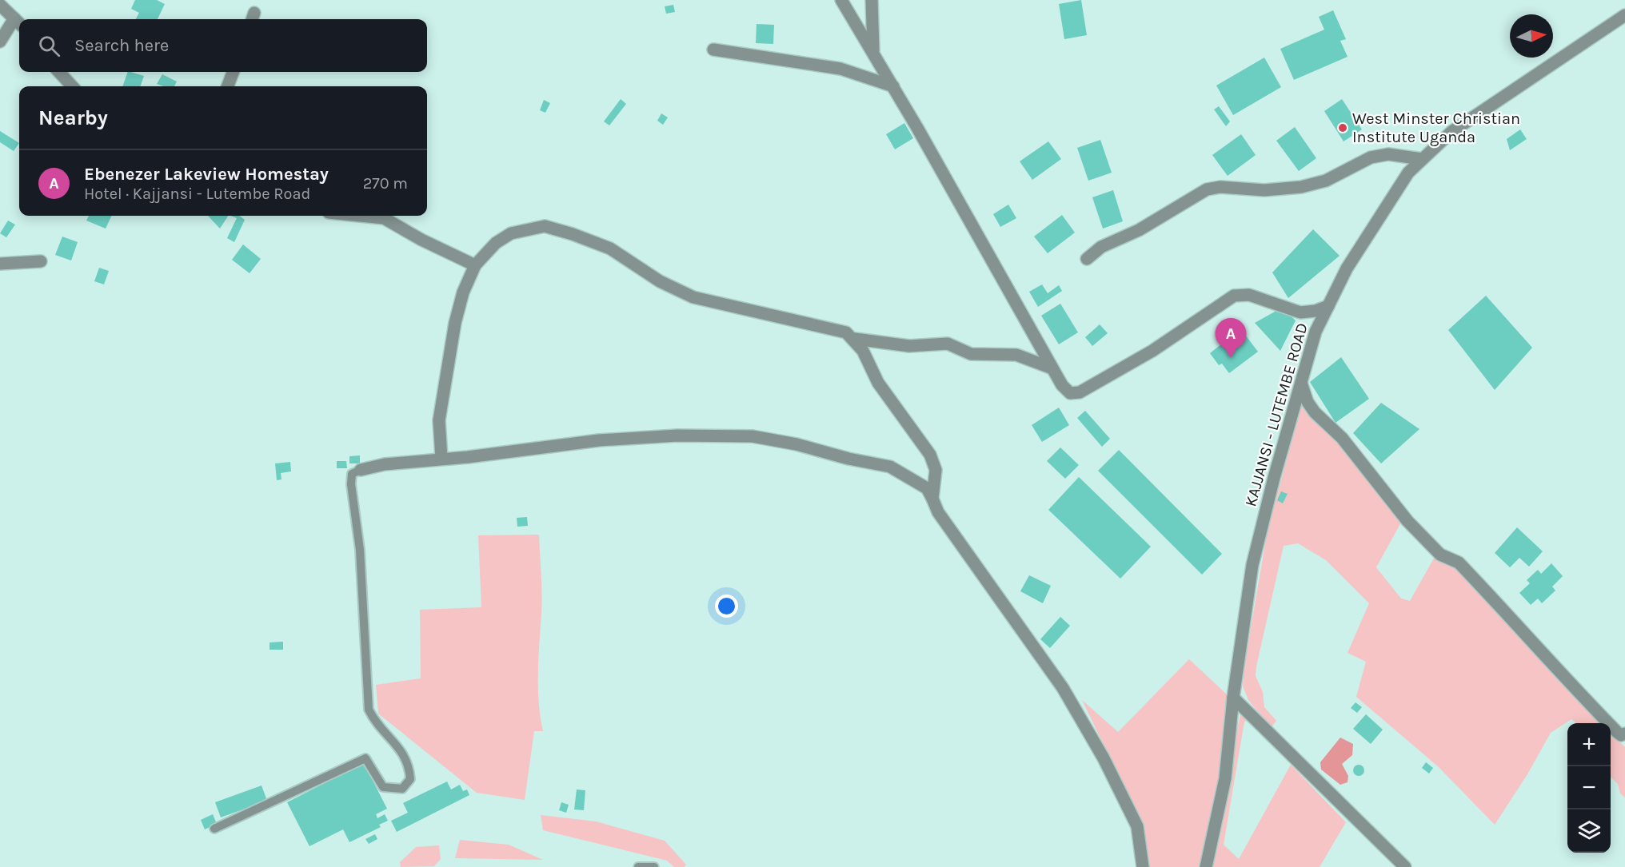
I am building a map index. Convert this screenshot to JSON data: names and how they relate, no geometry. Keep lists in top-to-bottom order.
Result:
{
  "streets": {
    "street": ["KAJJANSI - LUTEMBE ROAD"]
  },
  "places": ["West Minster Christian Institute Uganda"],
  "north": "right",
  "page": {
    "search": "Search here",
    "heading": "Nearby",
    "list": [
      {
        "mark": "A",
        "name": "Ebenezer Lakeview Homestay",
        "note": "Hotel · Kajjansi - Lutembe Road",
        "value": "270 m"
      }
    ],
    "pins": "A",
    "map_buttons": ["+", "−"]
  }
}
